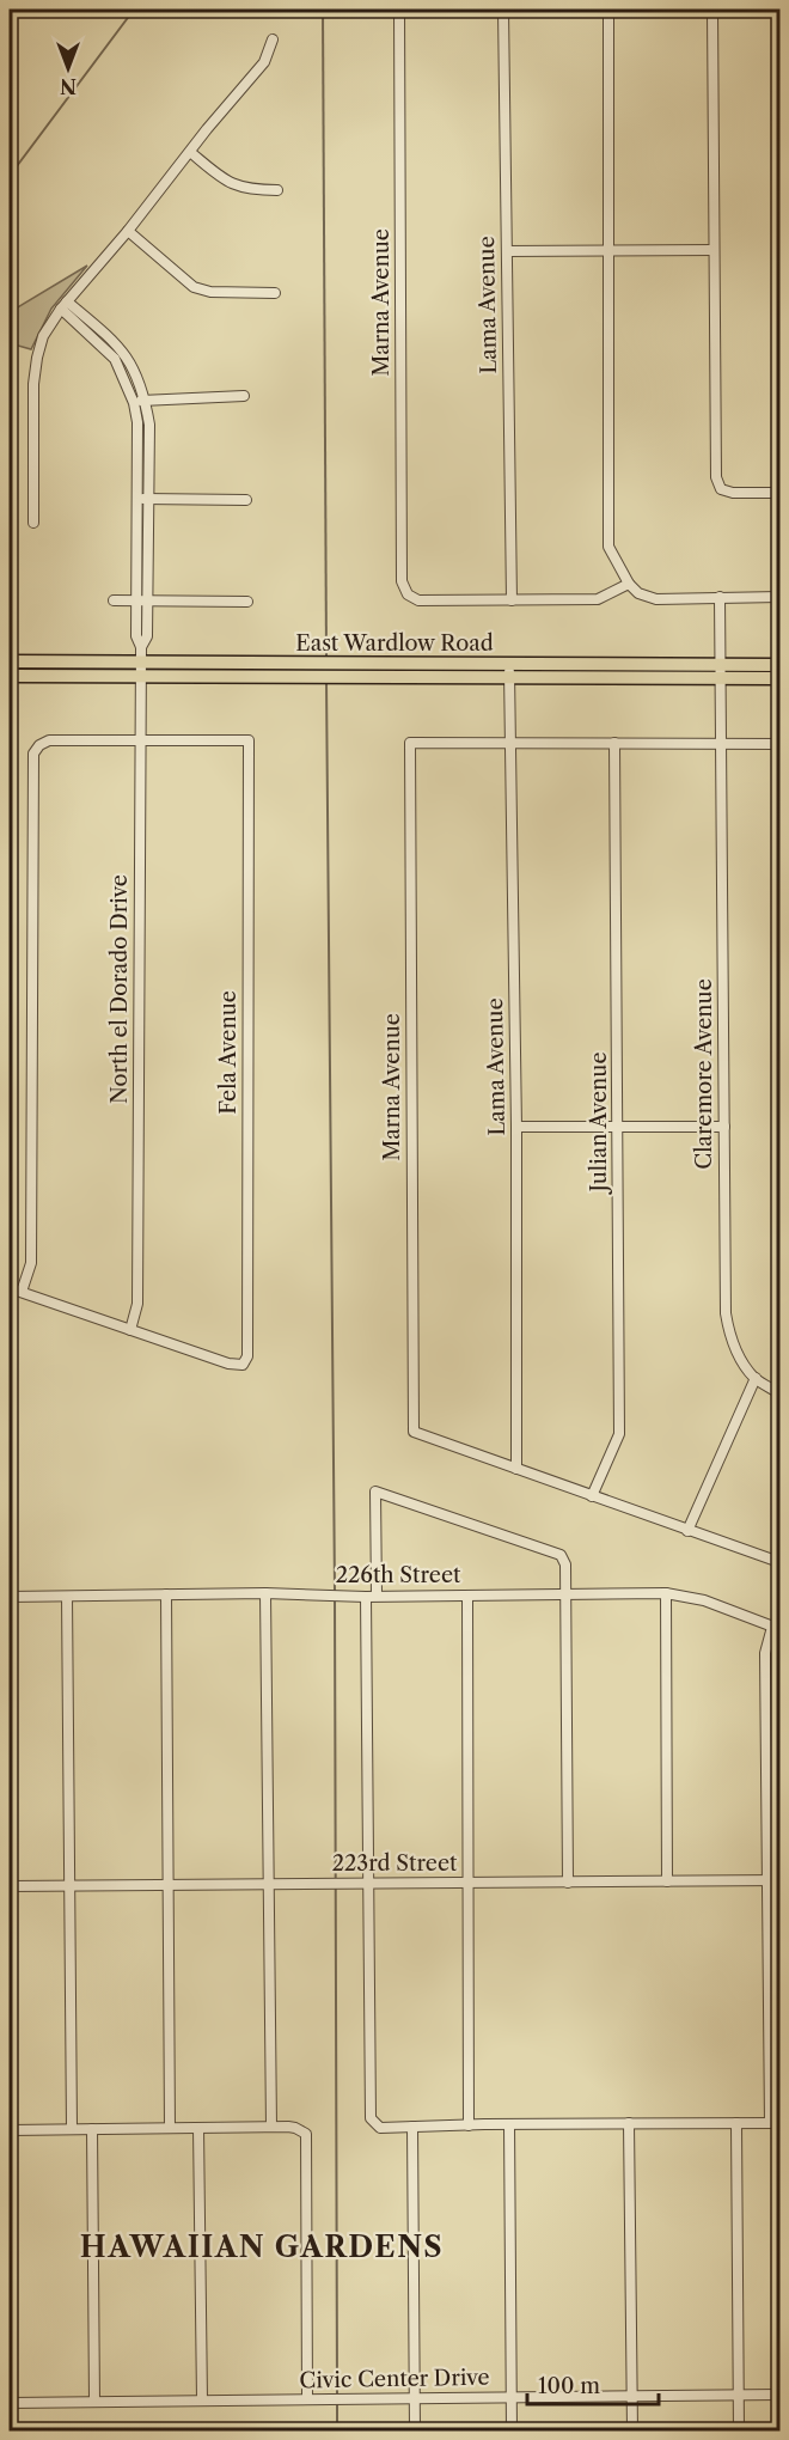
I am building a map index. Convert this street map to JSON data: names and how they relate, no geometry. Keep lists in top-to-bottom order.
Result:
{
  "streets": {
    "main road": ["East Wardlow Road"],
    "street": [
      "Marna Avenue",
      "Lama Avenue",
      "North el Dorado Drive",
      "Fela Avenue",
      "Claremore Avenue",
      "Julian Avenue",
      "226th Street",
      "223rd Street",
      "Civic Center Drive"
    ]
  },
  "crossings": [
    ["Marna Avenue", "Lama Avenue"],
    ["Lama Avenue", "East Wardlow Road"],
    ["East Wardlow Road", "North el Dorado Drive"],
    ["East Wardlow Road", "Claremore Avenue"],
    ["North el Dorado Drive", "Fela Avenue"]
  ],
  "districts": ["HAWAIIAN GARDENS"],
  "scale_bar": "100 m",
  "north": "bottom"
}
